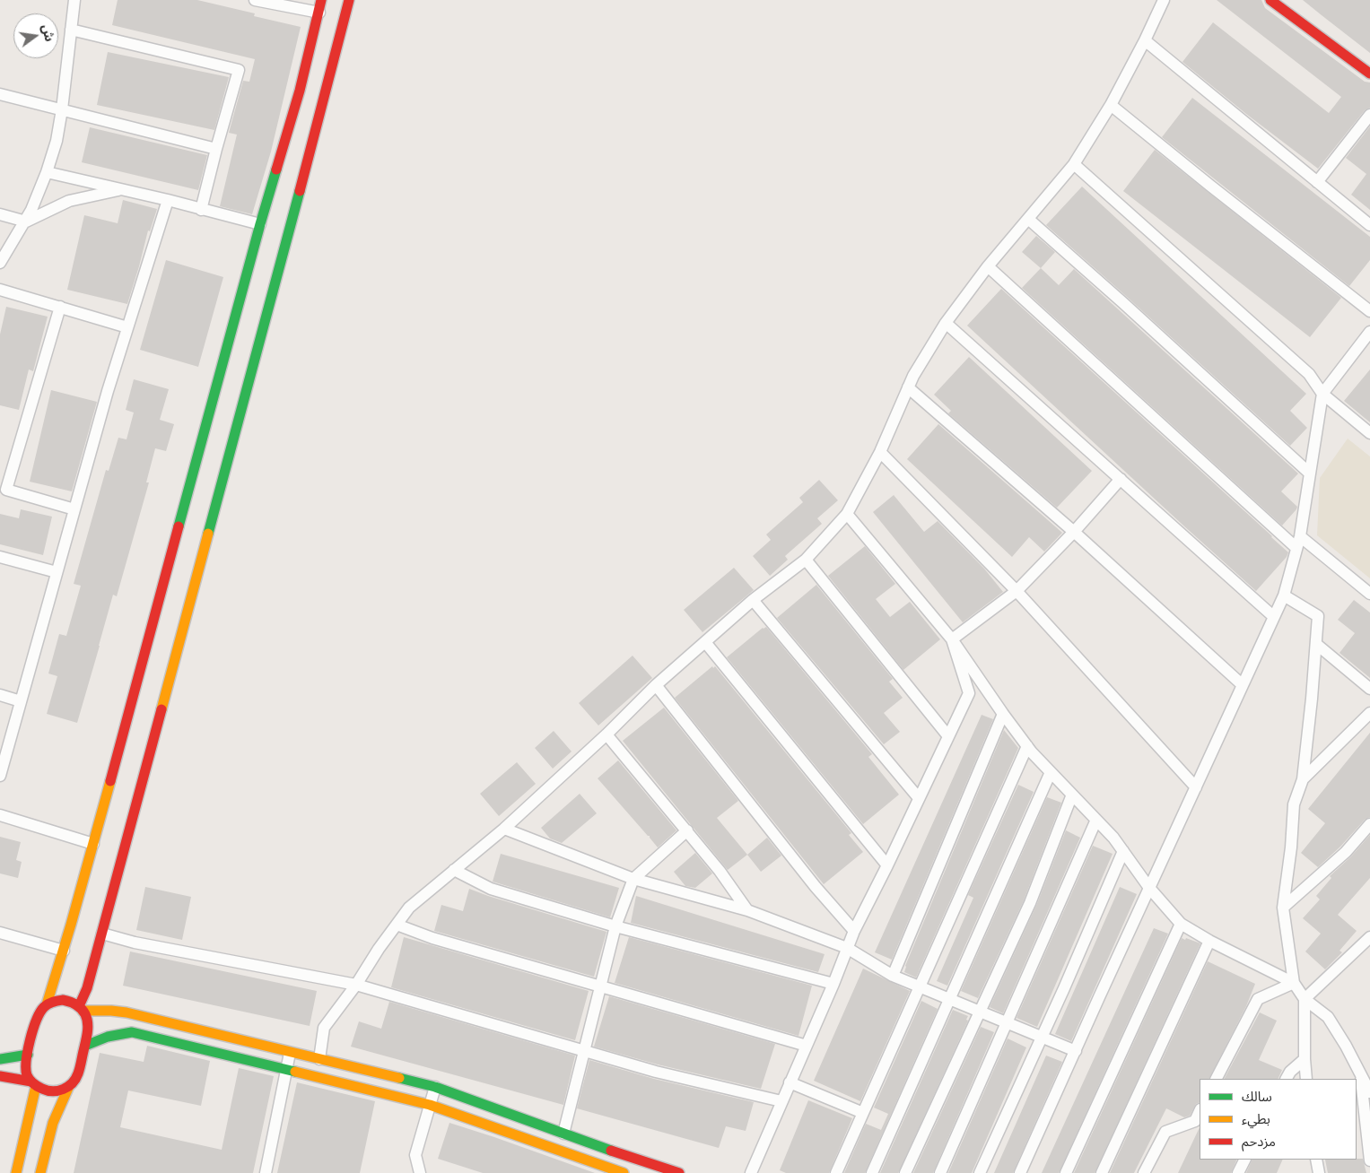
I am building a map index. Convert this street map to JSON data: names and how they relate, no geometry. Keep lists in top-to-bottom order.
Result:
{
  "legend": ["سالك", "بطيء", "مزدحم"],
  "north": "right"
}
